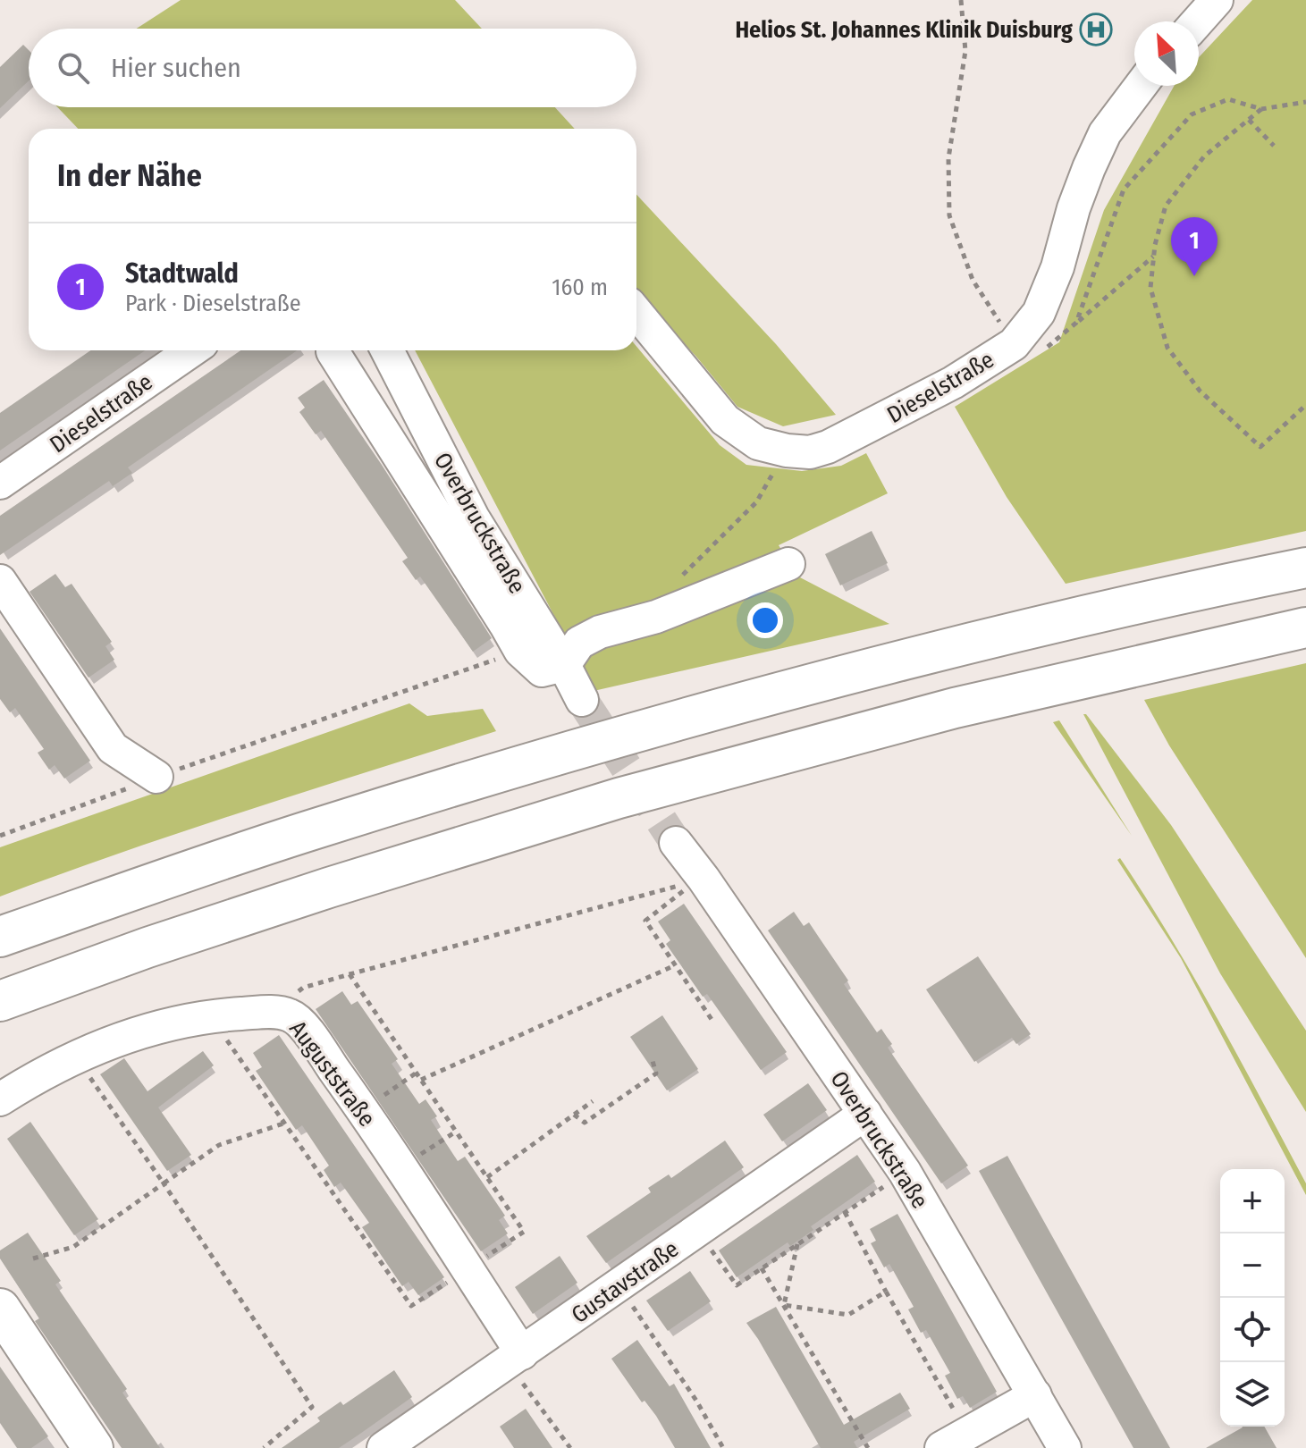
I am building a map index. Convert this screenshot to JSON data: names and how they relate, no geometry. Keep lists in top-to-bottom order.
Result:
{
  "streets": {
    "street": [
      "Dieselstraße",
      "Overbruckstraße",
      "Auguststraße",
      "Gustavstraße"
    ]
  },
  "crossings": [
    ["Overbruckstraße", "Gustavstraße"],
    ["Auguststraße", "Gustavstraße"]
  ],
  "places": {
    "hospital": ["Helios St. Johannes Klinik Duisburg"]
  },
  "north": "top left",
  "page": {
    "search": "Hier suchen",
    "heading": "In der Nähe",
    "pins": "1",
    "list": [
      {
        "mark": "1",
        "name": "Stadtwald",
        "note": "Park · Dieselstraße",
        "value": "160 m"
      }
    ],
    "map_buttons": ["+", "−"]
  }
}
